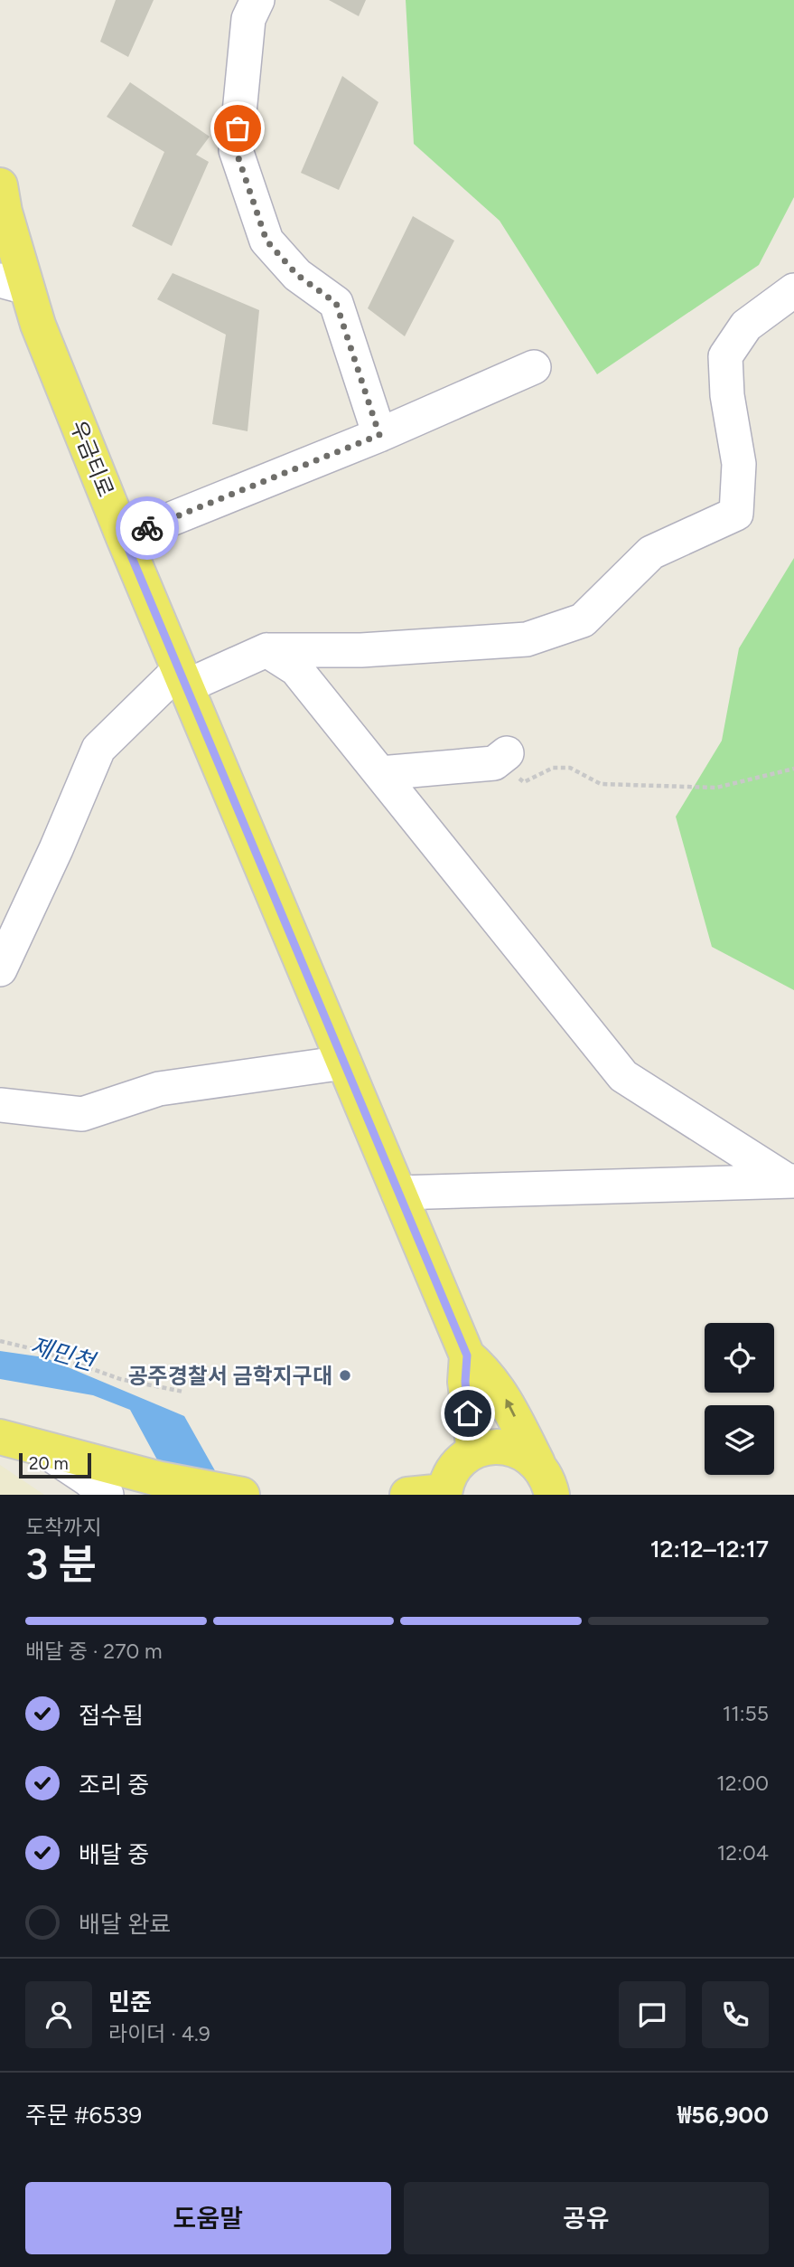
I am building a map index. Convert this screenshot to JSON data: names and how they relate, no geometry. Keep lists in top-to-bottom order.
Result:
{
  "streets": {
    "main road": ["우금티로"]
  },
  "water": ["제민천"],
  "places": ["공주경찰서 금학지구대"],
  "scale_bar": "20 m",
  "page": {
    "scale": "20 m",
    "heading": ["3 분", "도착까지", "12:12–12:17"],
    "panel": [
      "민준",
      "라이더 · 4.9",
      "주문 #6539",
      "₩56,900"
    ],
    "bar": "배달 중 · 270 m",
    "list": [
      ["접수됨", "11:55"],
      ["조리 중", "12:00"],
      ["배달 중", "12:04"],
      "배달 완료"
    ],
    "buttons": ["도움말", "공유"]
  }
}
